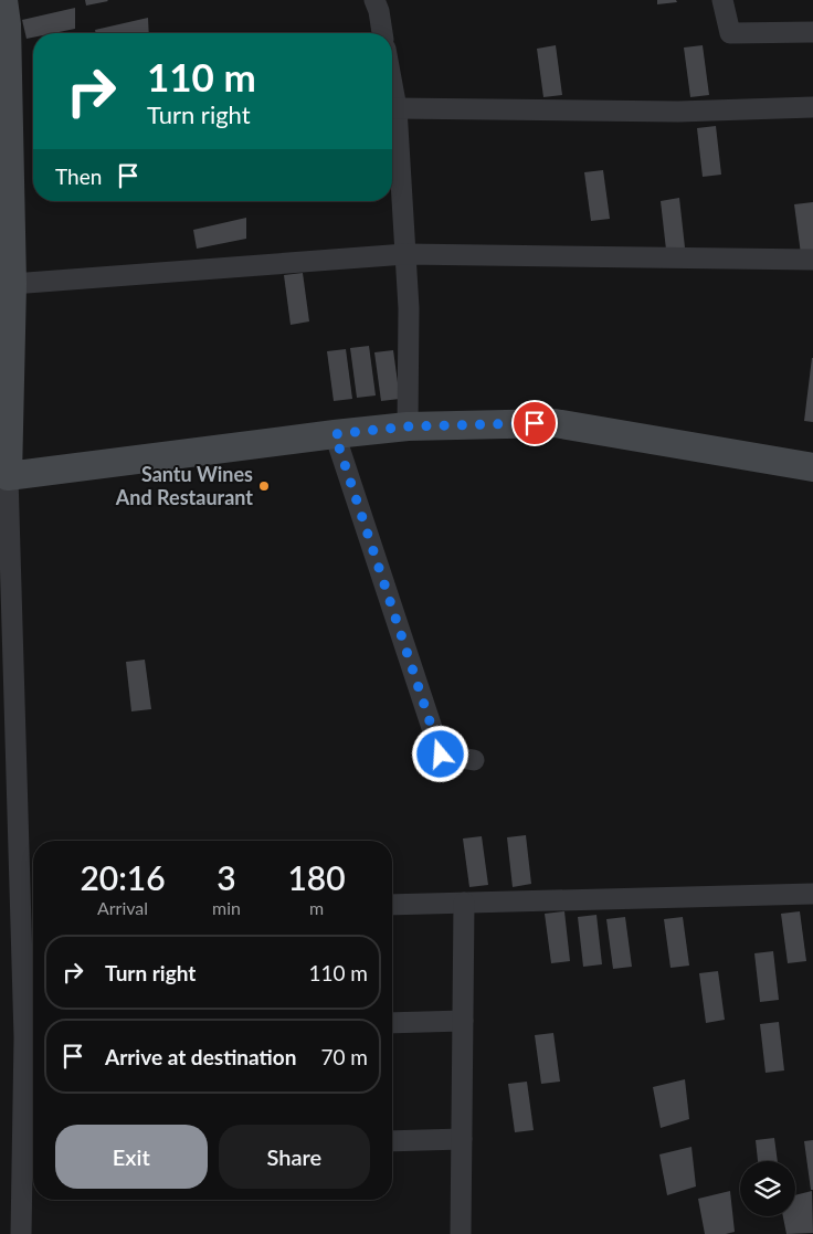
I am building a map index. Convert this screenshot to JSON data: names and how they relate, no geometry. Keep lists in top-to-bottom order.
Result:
{
  "places": ["Santu Wines And Restaurant"],
  "page": {
    "turn": ["110 m", "Turn right"],
    "then": "Then",
    "eta": [
      "20:16",
      "Arrival",
      "3",
      "min",
      "180",
      "m"
    ],
    "list": [
      {
        "name": "Turn right",
        "value": "110 m"
      },
      {
        "name": "Arrive at destination",
        "value": "70 m"
      }
    ],
    "buttons": ["Exit", "Share"]
  }
}
